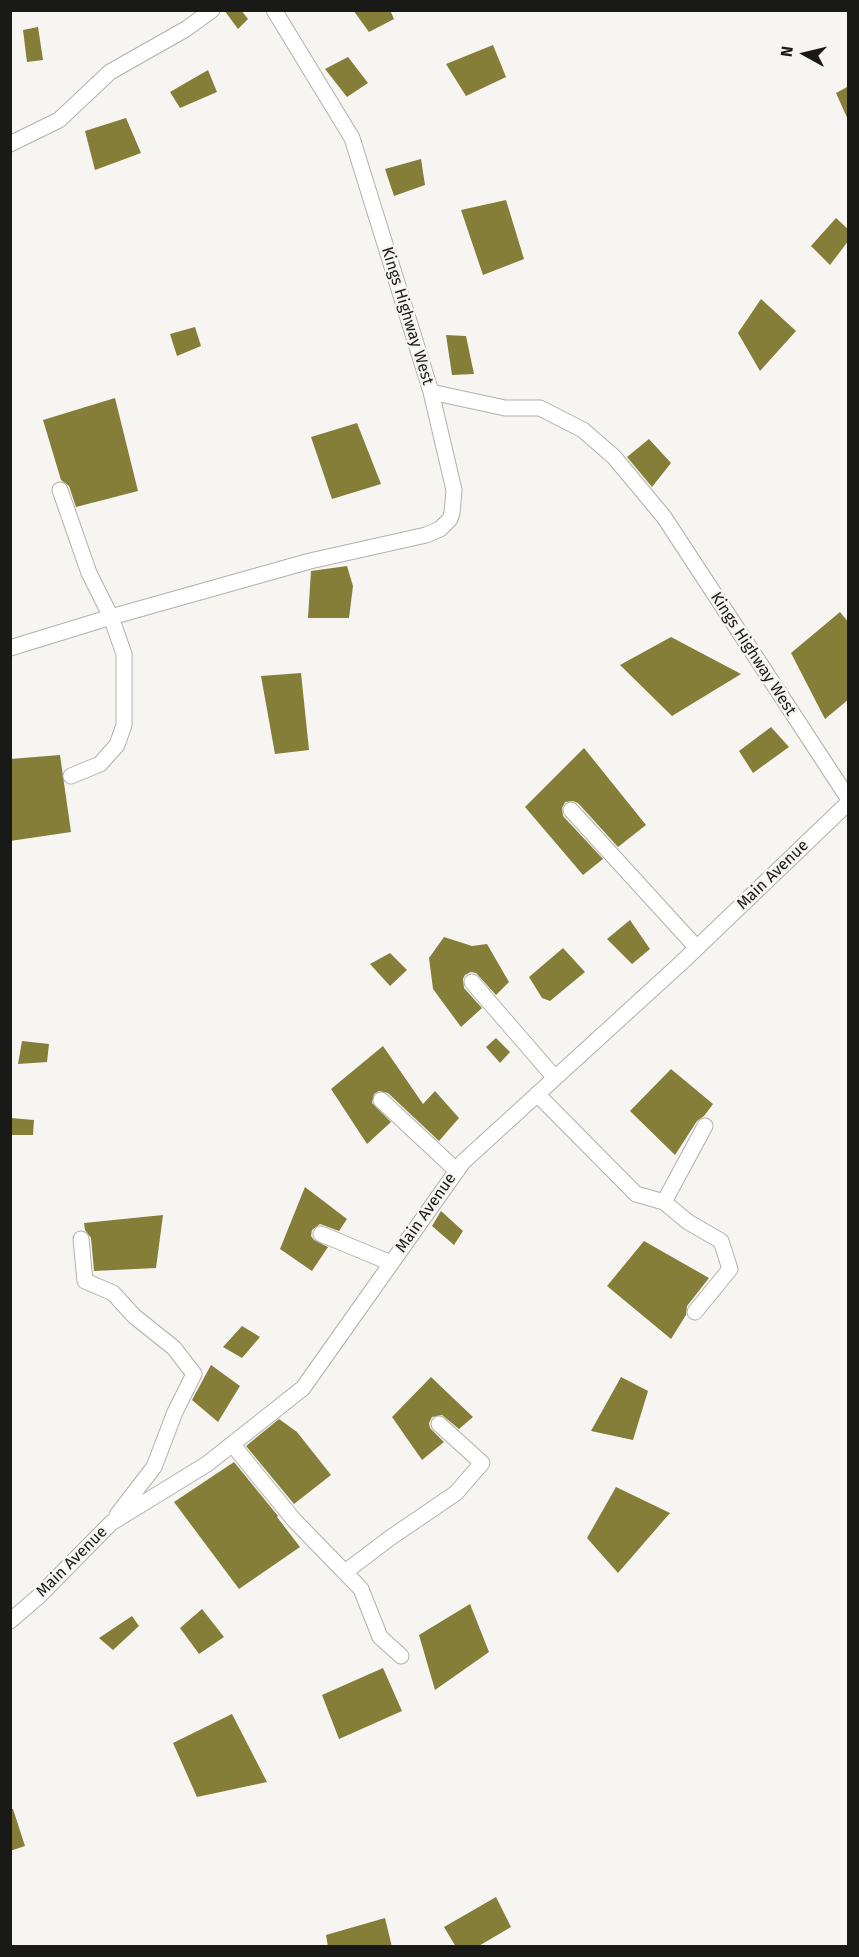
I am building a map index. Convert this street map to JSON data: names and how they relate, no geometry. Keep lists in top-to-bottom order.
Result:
{
  "streets": {
    "street": ["Kings Highway West", "Main Avenue"]
  },
  "north": "left"
}
